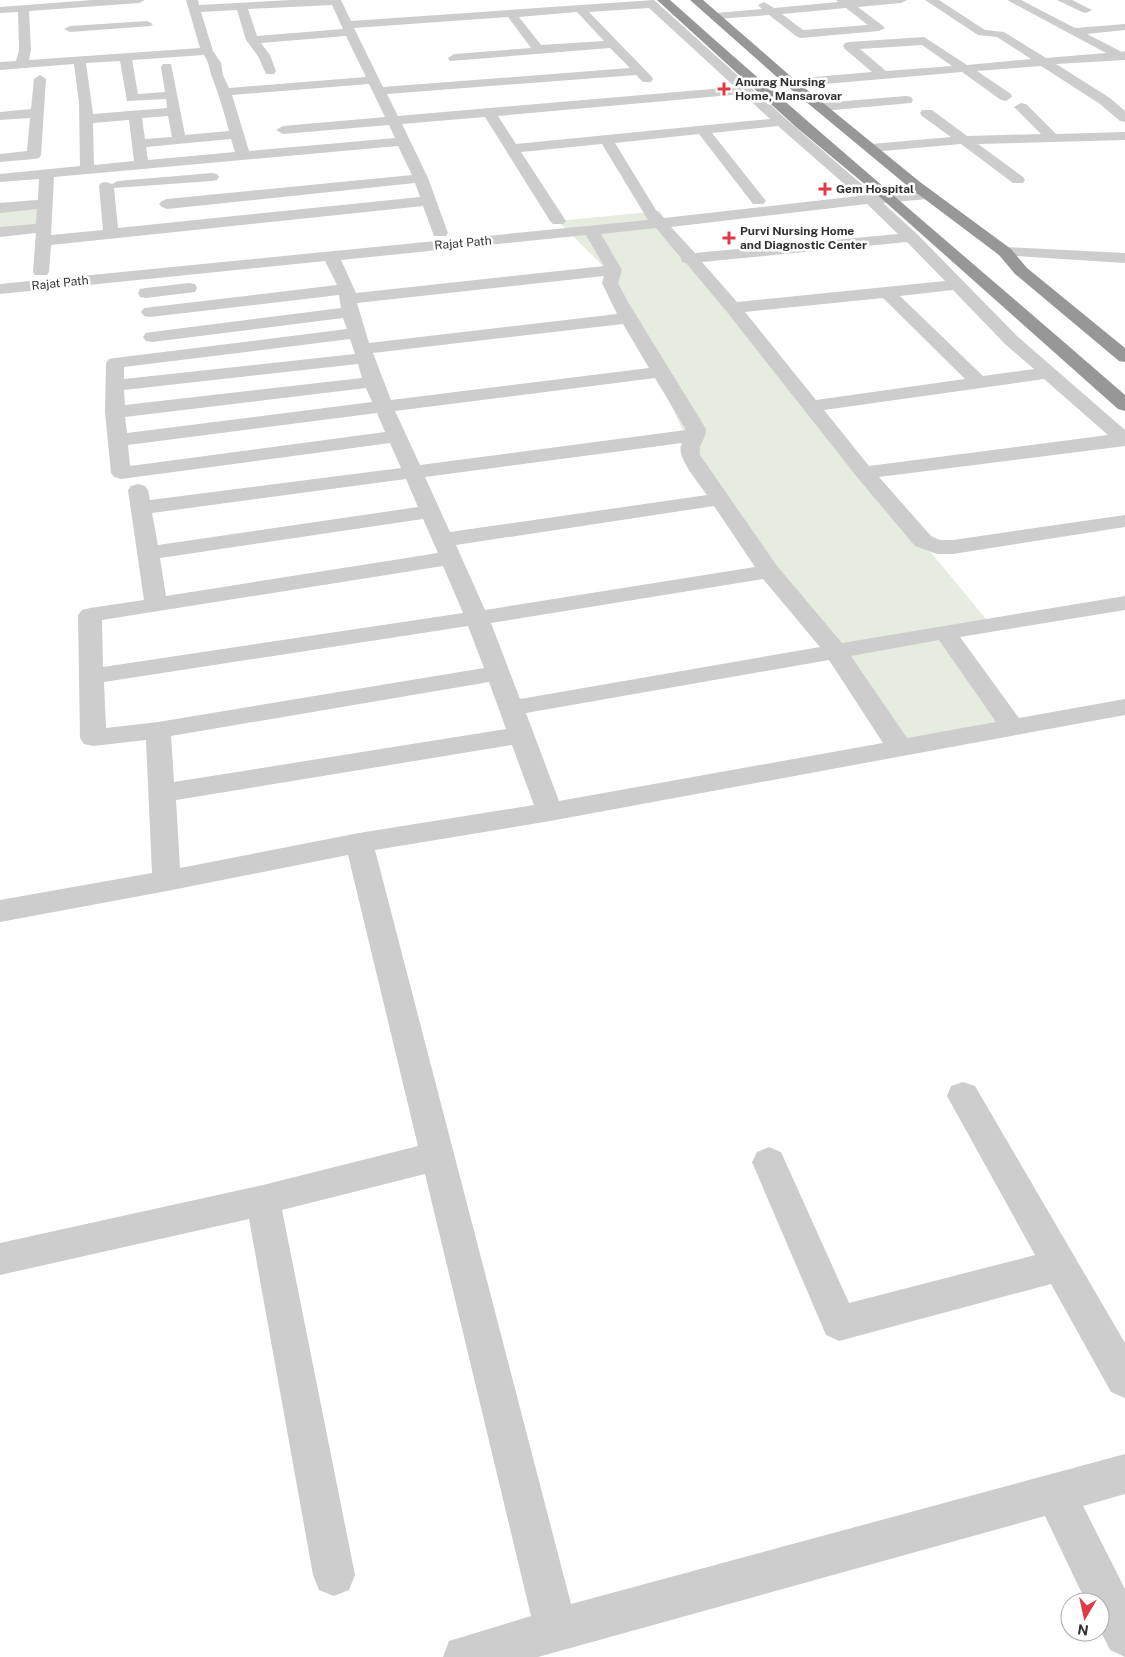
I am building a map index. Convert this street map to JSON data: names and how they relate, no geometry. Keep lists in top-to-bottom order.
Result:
{
  "streets": {
    "street": ["Rajat Path"]
  },
  "places": {
    "health": ["Anurag Nursing Home, Mansarovar", "Gem Hospital", "Purvi Nursing Home and Diagnostic Center"]
  },
  "north": "bottom"
}
